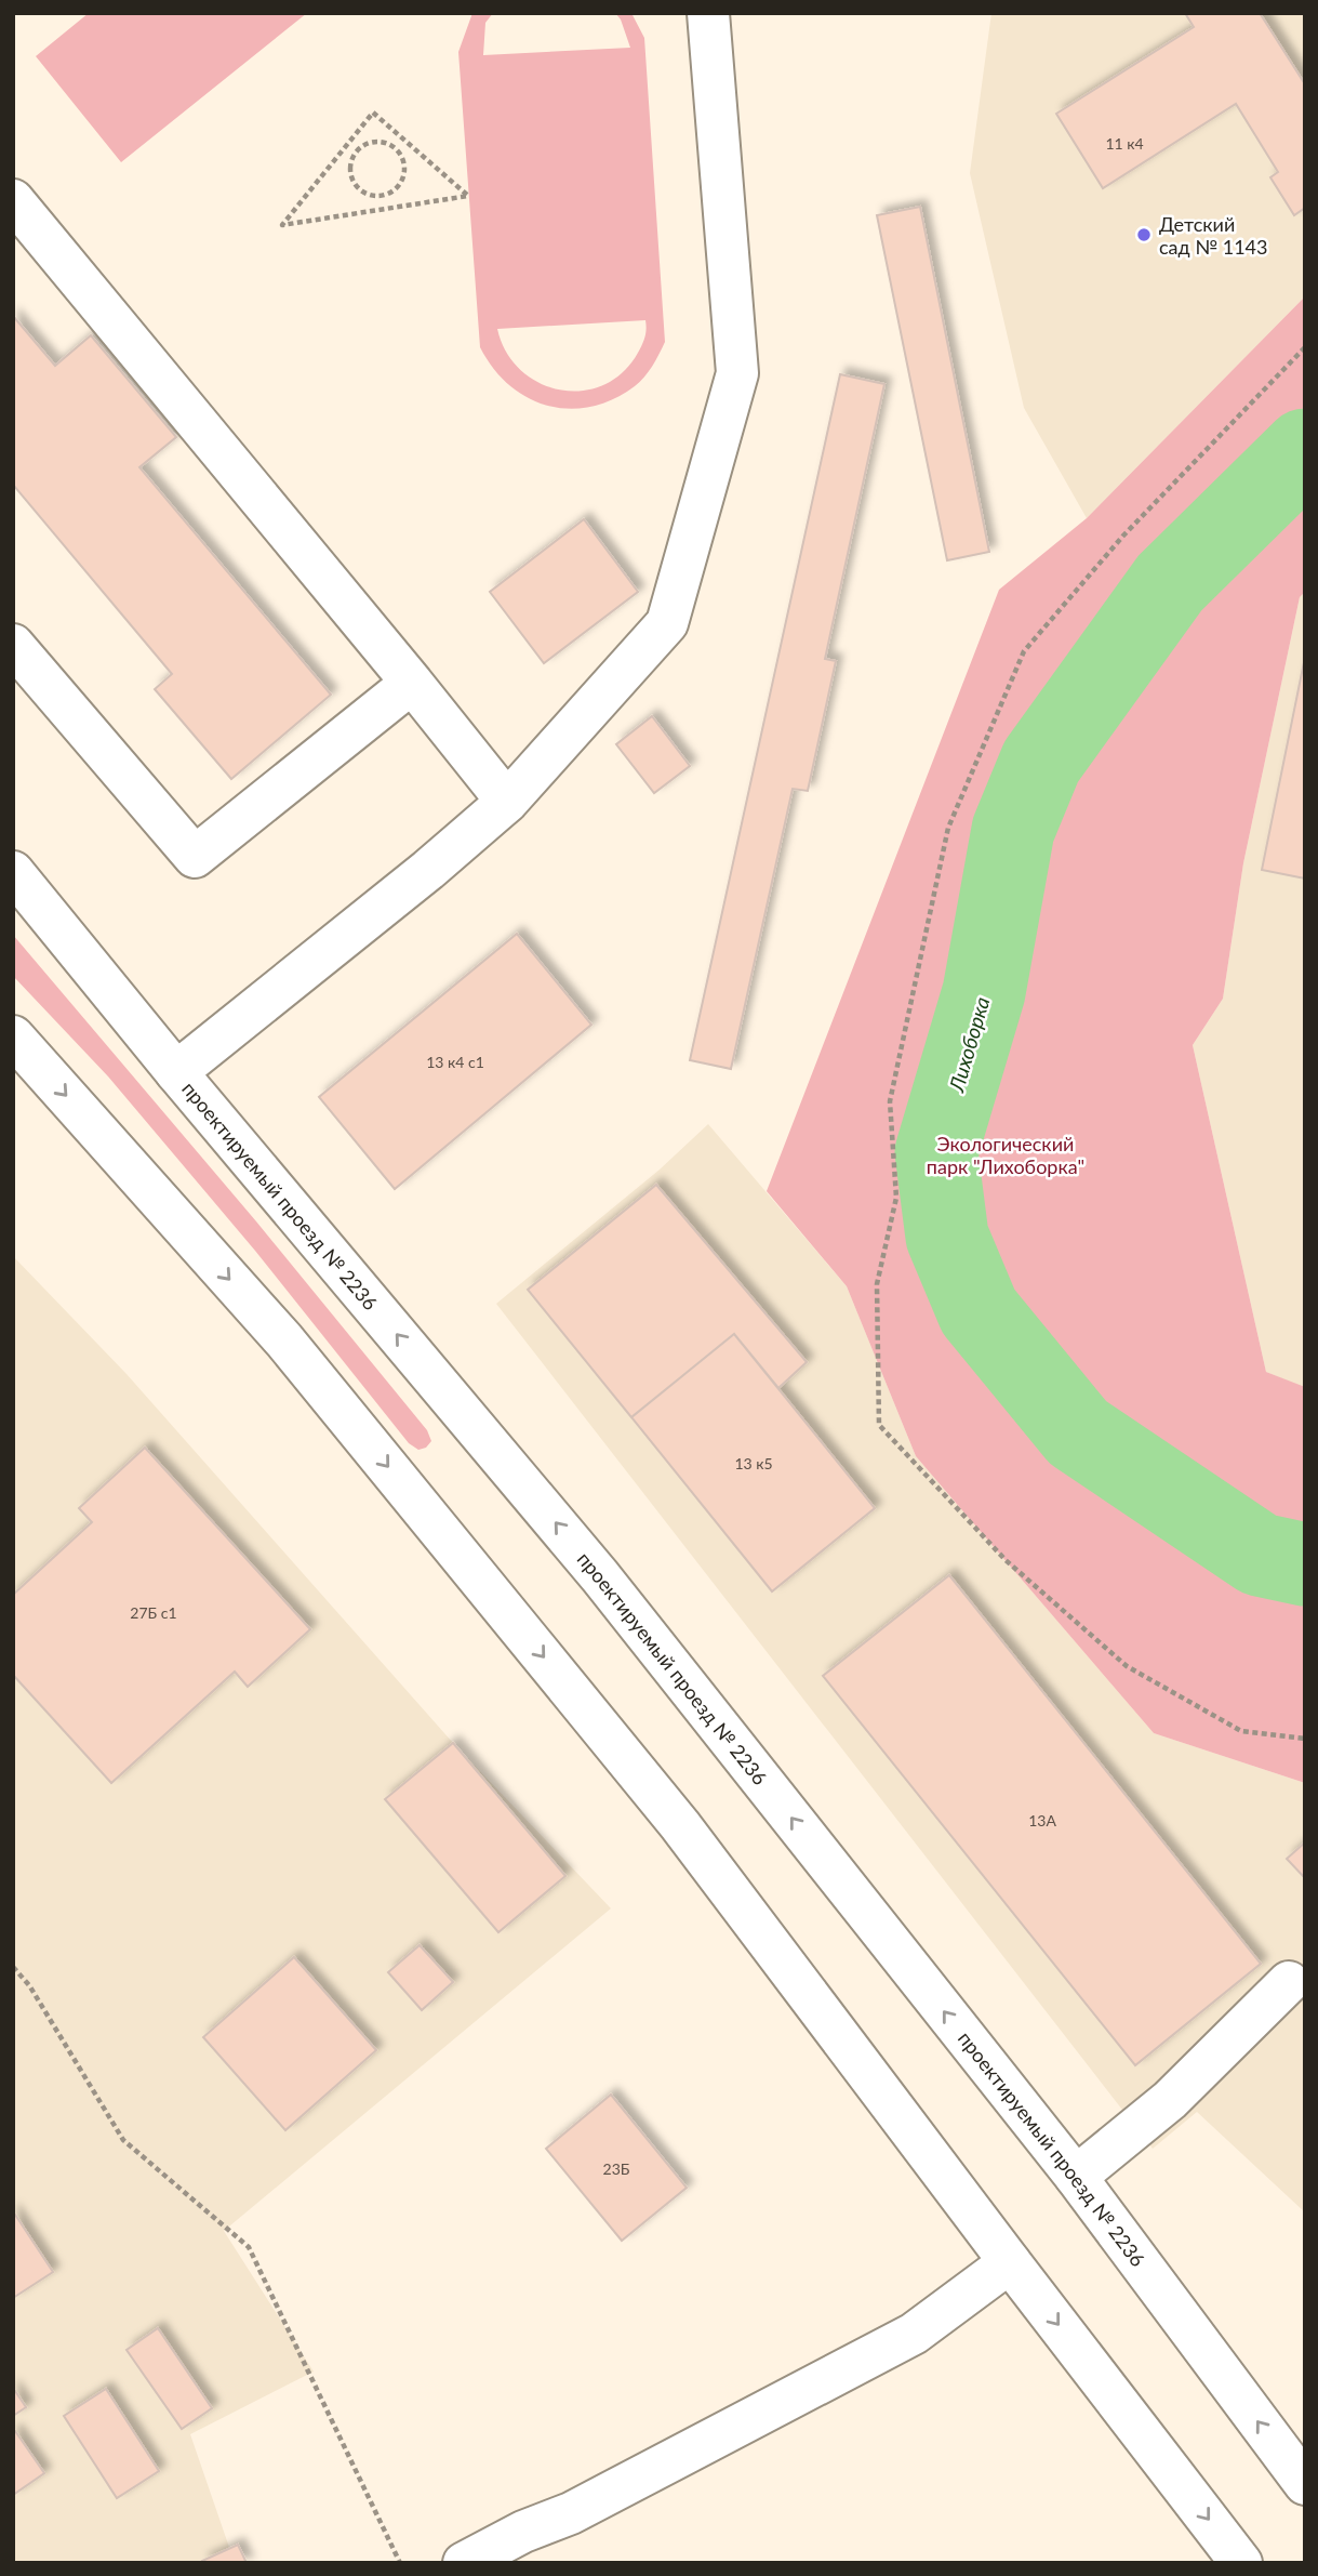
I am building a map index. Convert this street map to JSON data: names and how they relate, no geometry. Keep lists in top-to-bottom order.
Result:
{
  "streets": {
    "main road": ["проектируемый проезд № 2236"]
  },
  "water": ["Лихоборка"],
  "parks": ["Экологический парк \"Лихоборка\""],
  "places": ["Детский сад № 1143"],
  "house_numbers": [
    "11 к4",
    "13 к4 с1",
    "13 к5",
    "27Б с1",
    "13А",
    "23Б"
  ]
}
